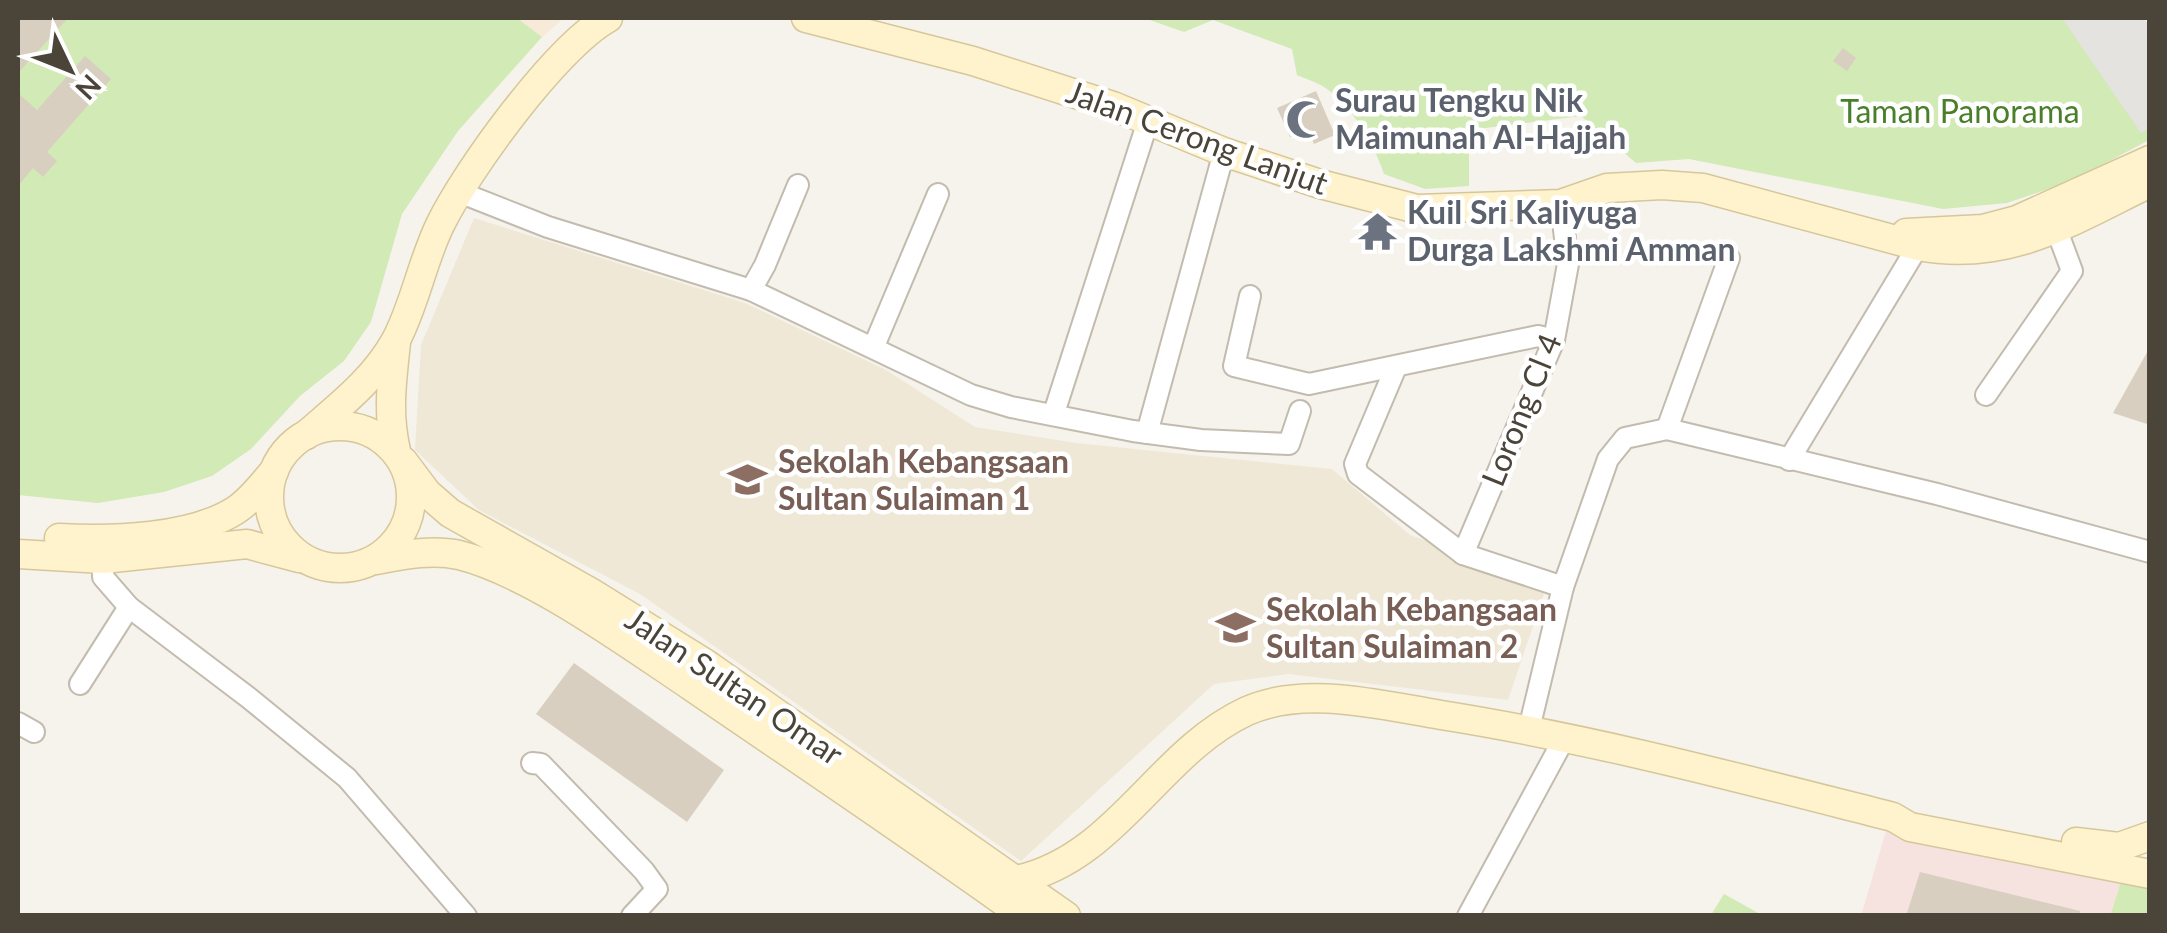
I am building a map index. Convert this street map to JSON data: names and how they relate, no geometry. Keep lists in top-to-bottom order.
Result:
{
  "streets": {
    "street": ["Jalan Cerong Lanjut", "Lorong Cl 4", "Jalan Sultan Omar"]
  },
  "crossings": [
    ["Jalan Cerong Lanjut", "Lorong Cl 4"]
  ],
  "parks": ["Taman Panorama"],
  "places": {
    "mosque": ["Surau Tengku Nik Maimunah Al-Hajjah"],
    "temple": ["Kuil Sri Kaliyuga Durga Lakshmi Amman"],
    "school or university": ["Sekolah Kebangsaan Sultan Sulaiman 1", "Sekolah Kebangsaan Sultan Sulaiman 2"]
  },
  "north": "bottom right"
}
